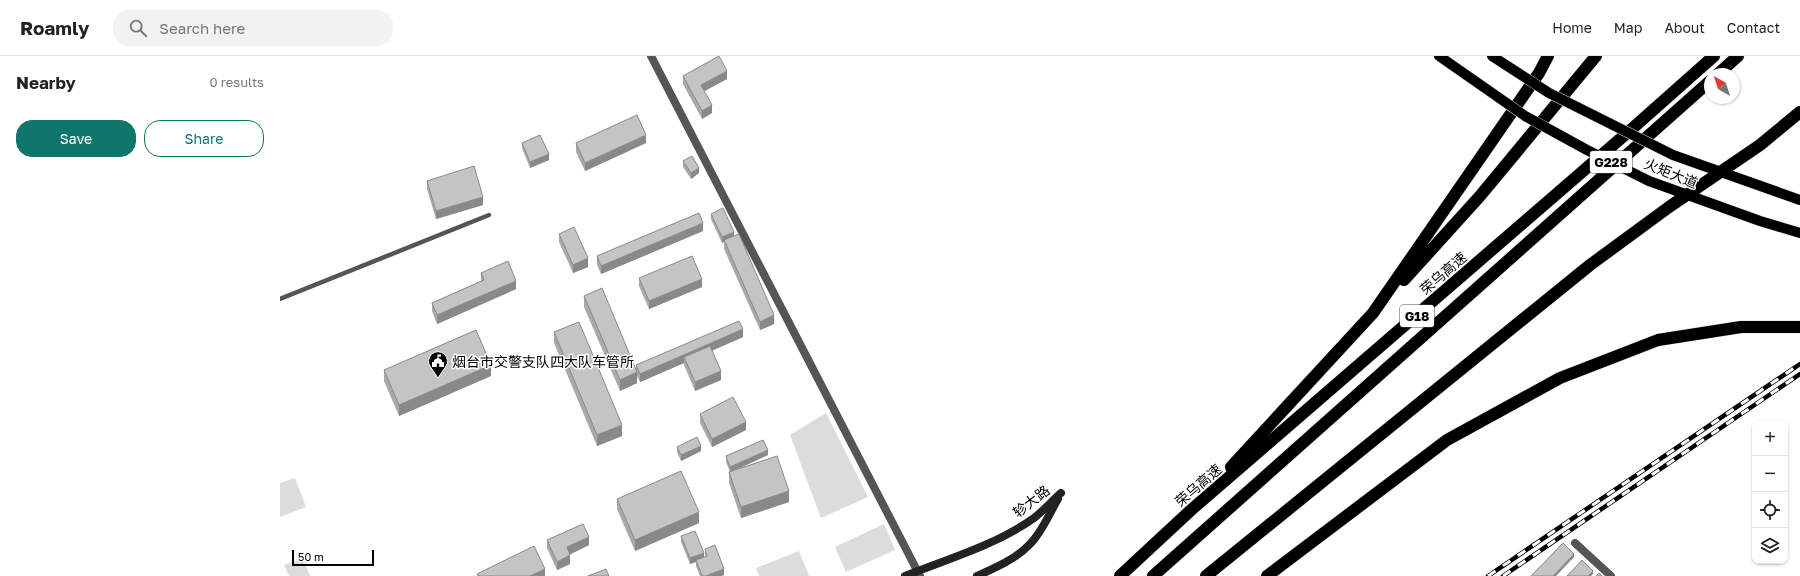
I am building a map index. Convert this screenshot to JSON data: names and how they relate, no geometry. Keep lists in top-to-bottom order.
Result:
{
  "streets": {
    "highway": ["荣乌高速", "G18"],
    "main road": ["G228", "火矩大道", "轸大路"]
  },
  "places": {
    "public building": ["烟台市交警支队四大队车管所"]
  },
  "scale_bar": "50 m",
  "north": "top left",
  "page": {
    "header": "Roamly",
    "search": "Search here",
    "nav": [
      "Home",
      "Map",
      "About",
      "Contact"
    ],
    "heading": ["Nearby", "0 results"],
    "buttons": ["Save", "Share"],
    "map_buttons": ["+", "−"],
    "scale": "50 m"
  }
}
